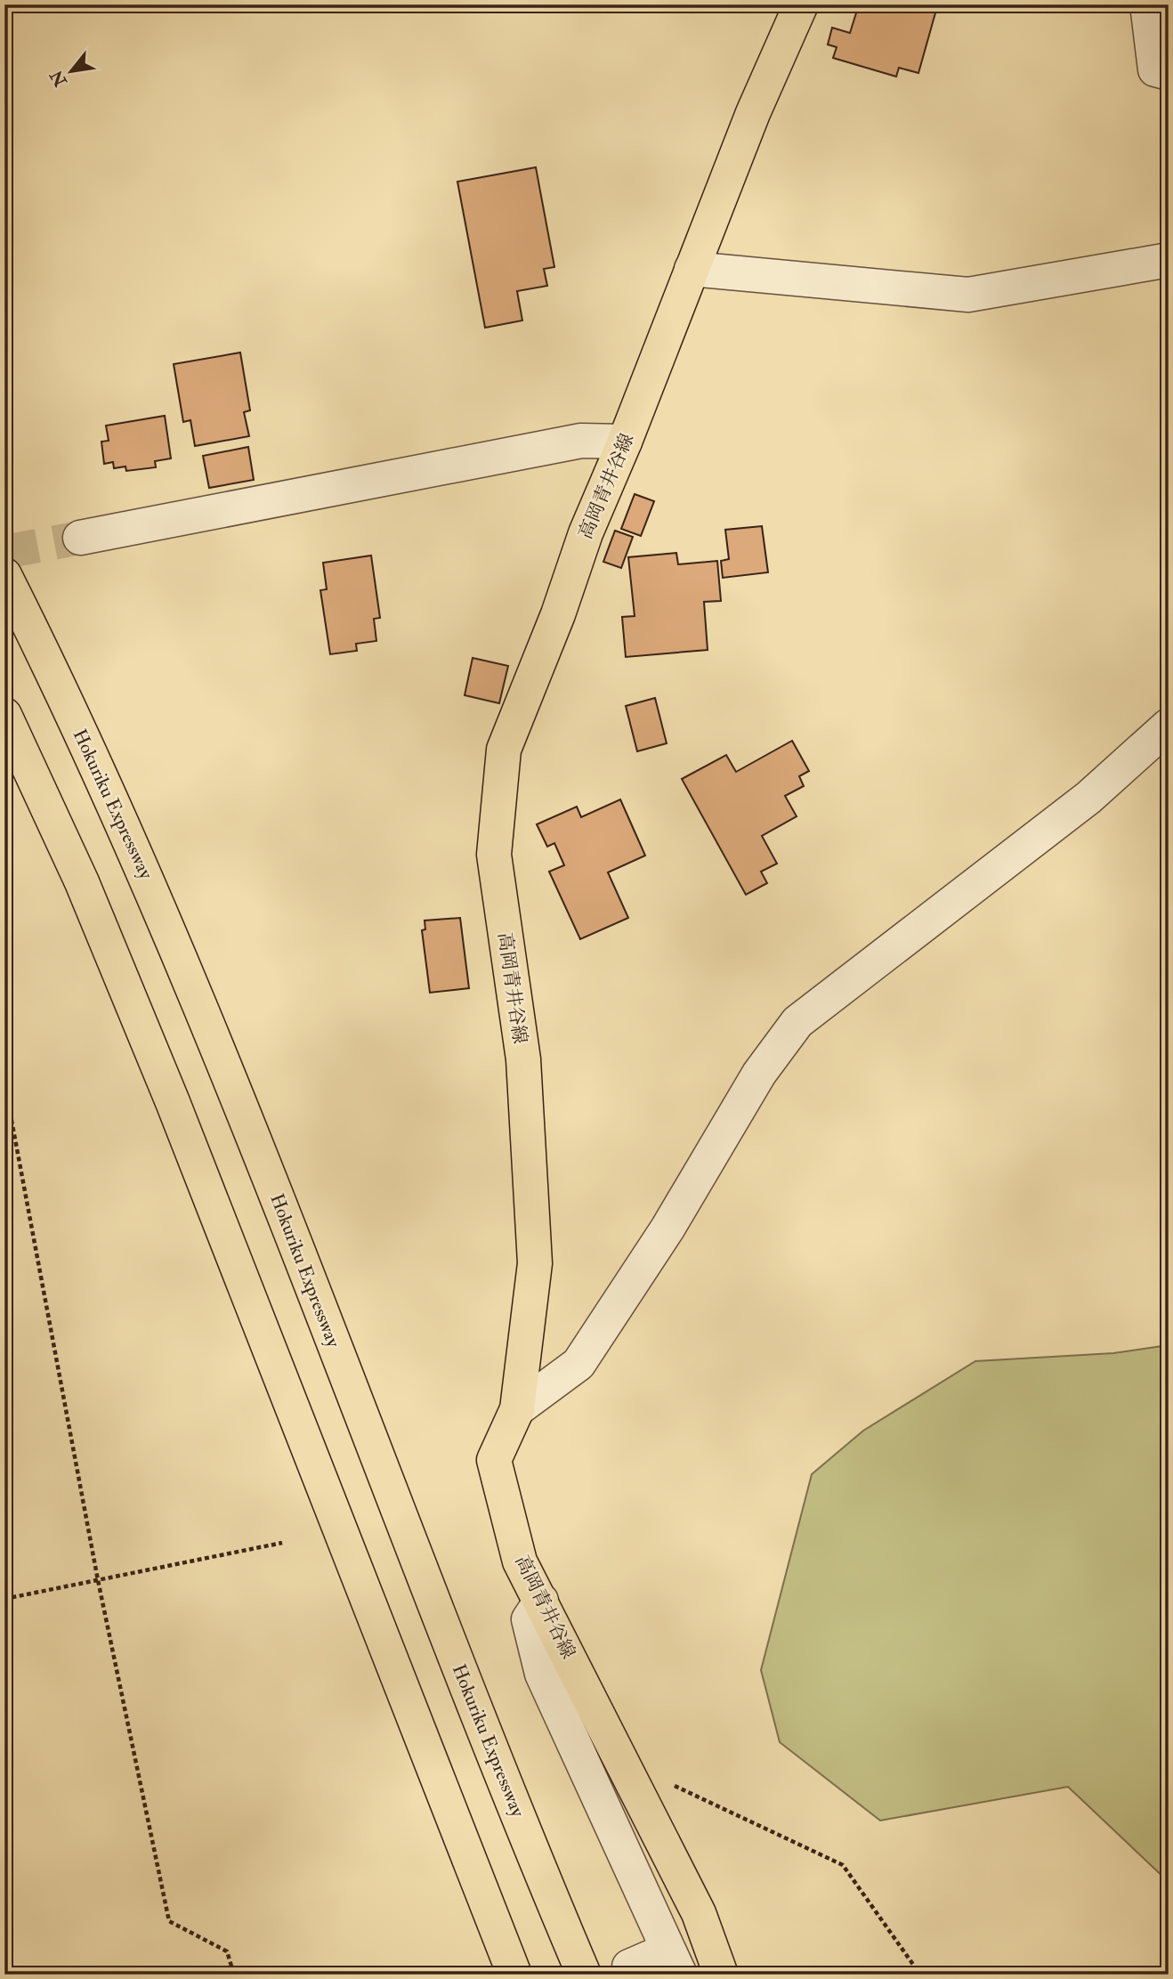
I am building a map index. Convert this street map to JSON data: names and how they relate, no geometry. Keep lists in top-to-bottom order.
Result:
{
  "streets": {
    "main road": ["高岡青井谷線", "Hokuriku Expressway"]
  },
  "north": "bottom left"
}
